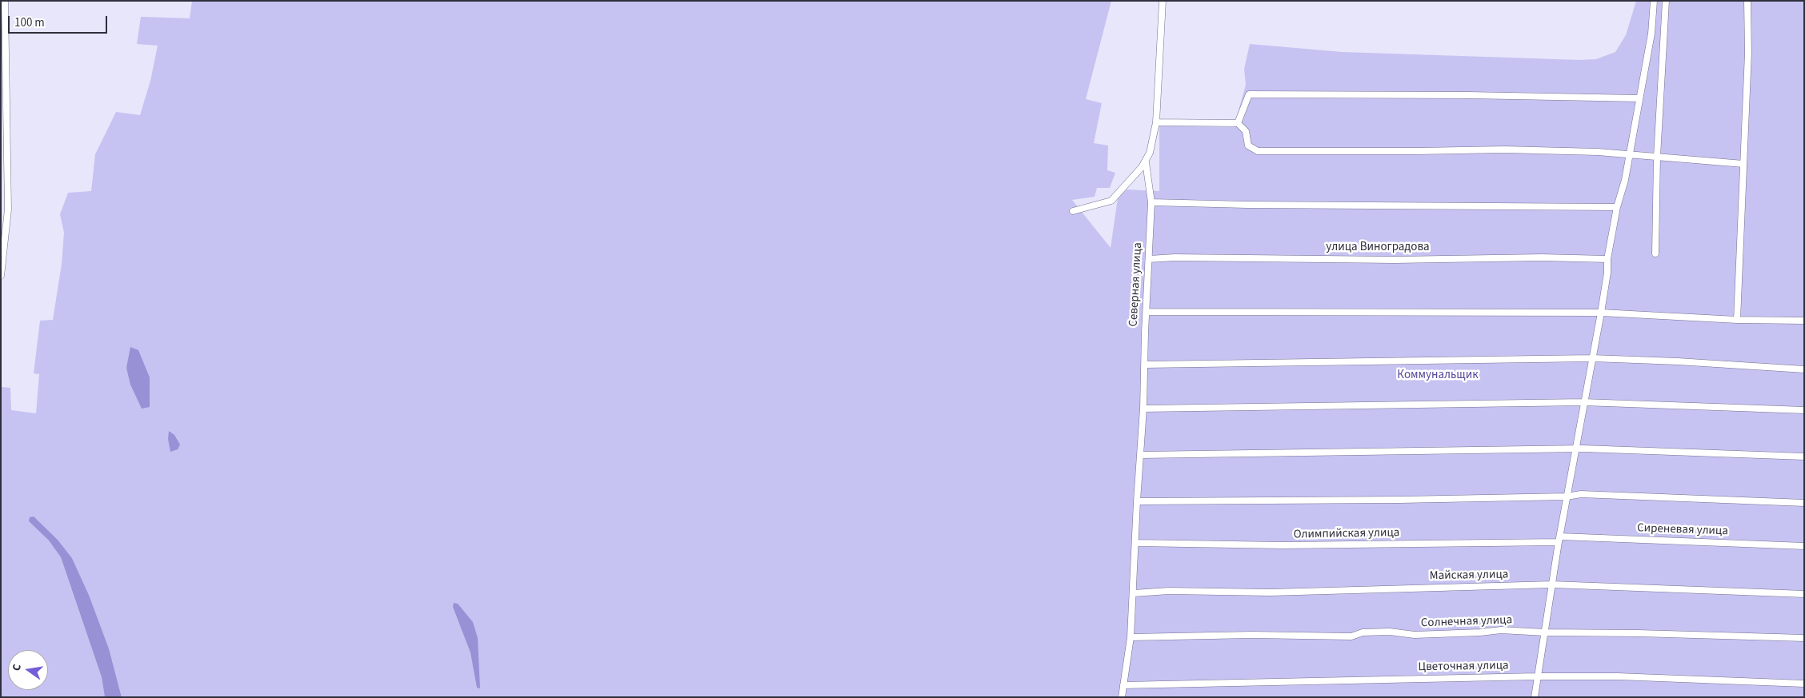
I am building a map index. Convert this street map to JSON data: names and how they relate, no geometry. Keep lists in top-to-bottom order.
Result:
{
  "streets": {
    "street": [
      "улица Виноградова",
      "Северная улица",
      "Сиреневая улица",
      "Олимпийская улица",
      "Майская улица",
      "Солнечная улица",
      "Цветочная улица"
    ]
  },
  "crossings": [
    ["улица Виноградова", "Северная улица"],
    ["Северная улица", "Олимпийская улица"],
    ["Северная улица", "Майская улица"],
    ["Северная улица", "Солнечная улица"],
    ["Северная улица", "Цветочная улица"],
    ["Сиреневая улица", "Олимпийская улица"]
  ],
  "parks": ["Коммунальщик"],
  "scale_bar": "100 m",
  "north": "left"
}
